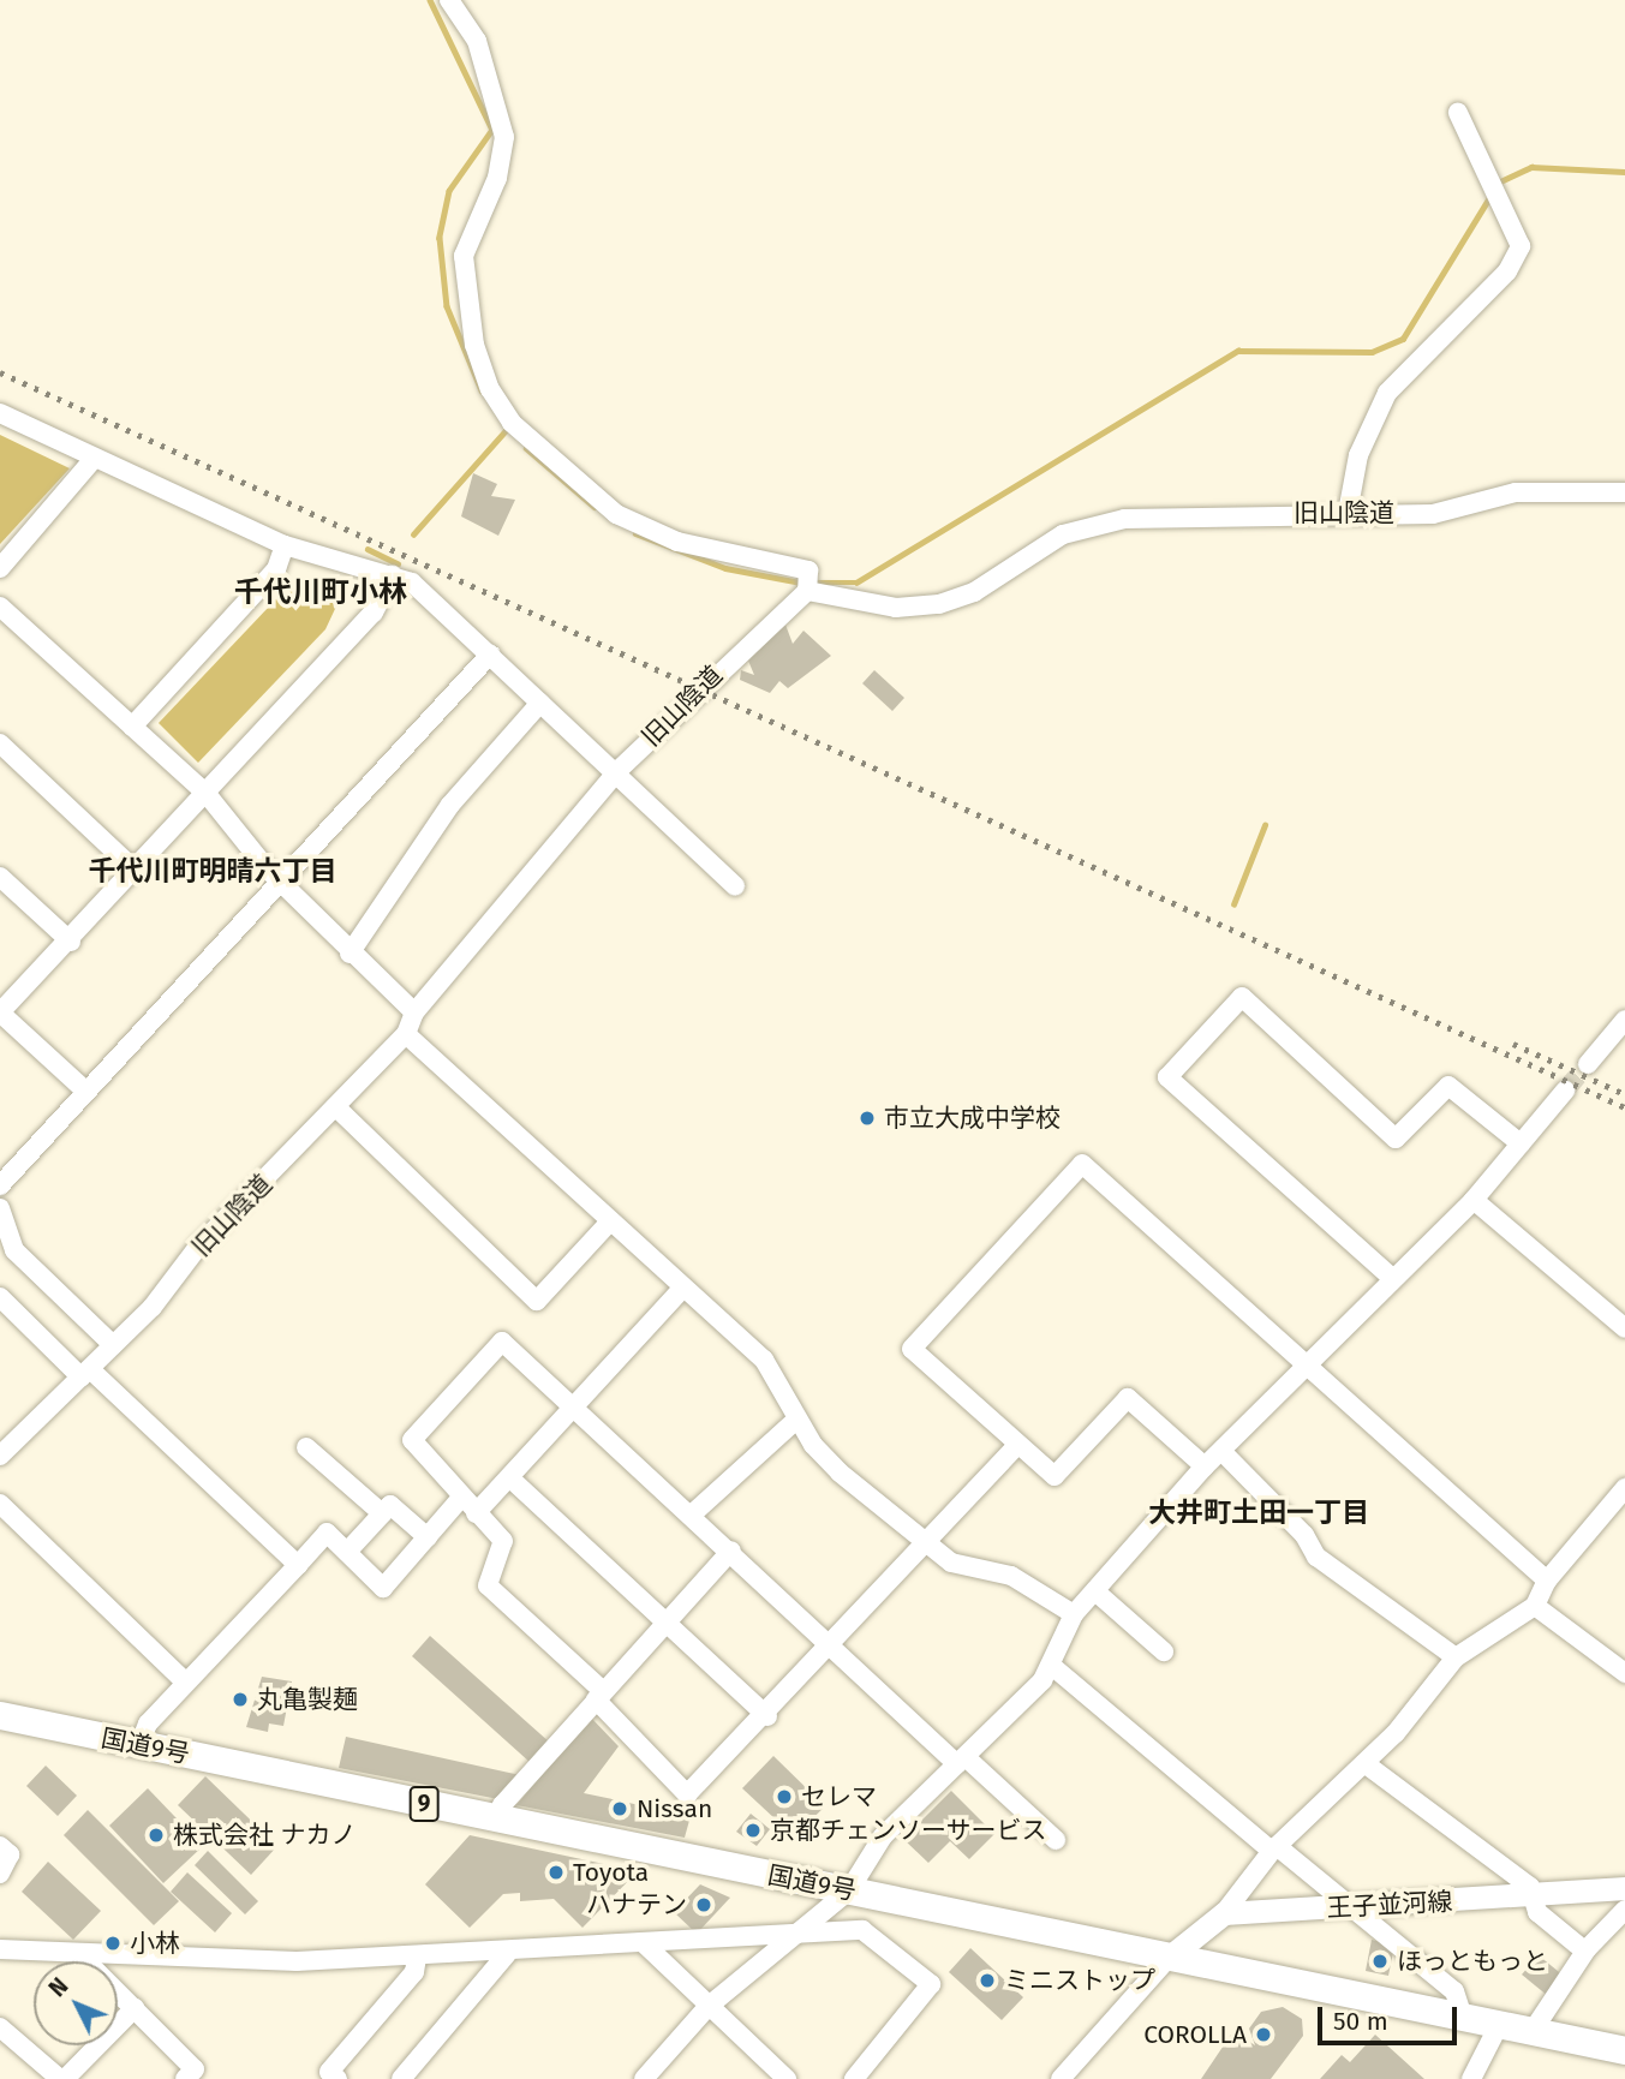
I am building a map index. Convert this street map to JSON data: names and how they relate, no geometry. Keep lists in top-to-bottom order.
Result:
{
  "streets": {
    "highway": ["国道9号", "9"],
    "main road": ["王子並河線"],
    "street": ["旧山陰道"]
  },
  "districts": ["千代川町小林", "千代川町明晴六丁目", "大井町土田一丁目"],
  "places": [
    "市立大成中学校",
    "丸亀製麺",
    "セレマ",
    "Nissan",
    "京都チェンソーサービス",
    "株式会社 ナカノ",
    "Toyota",
    "ハナテン",
    "小林",
    "ほっともっと",
    "ミニストップ",
    "COROLLA"
  ],
  "scale_bar": "50 m",
  "north": "top left"
}
